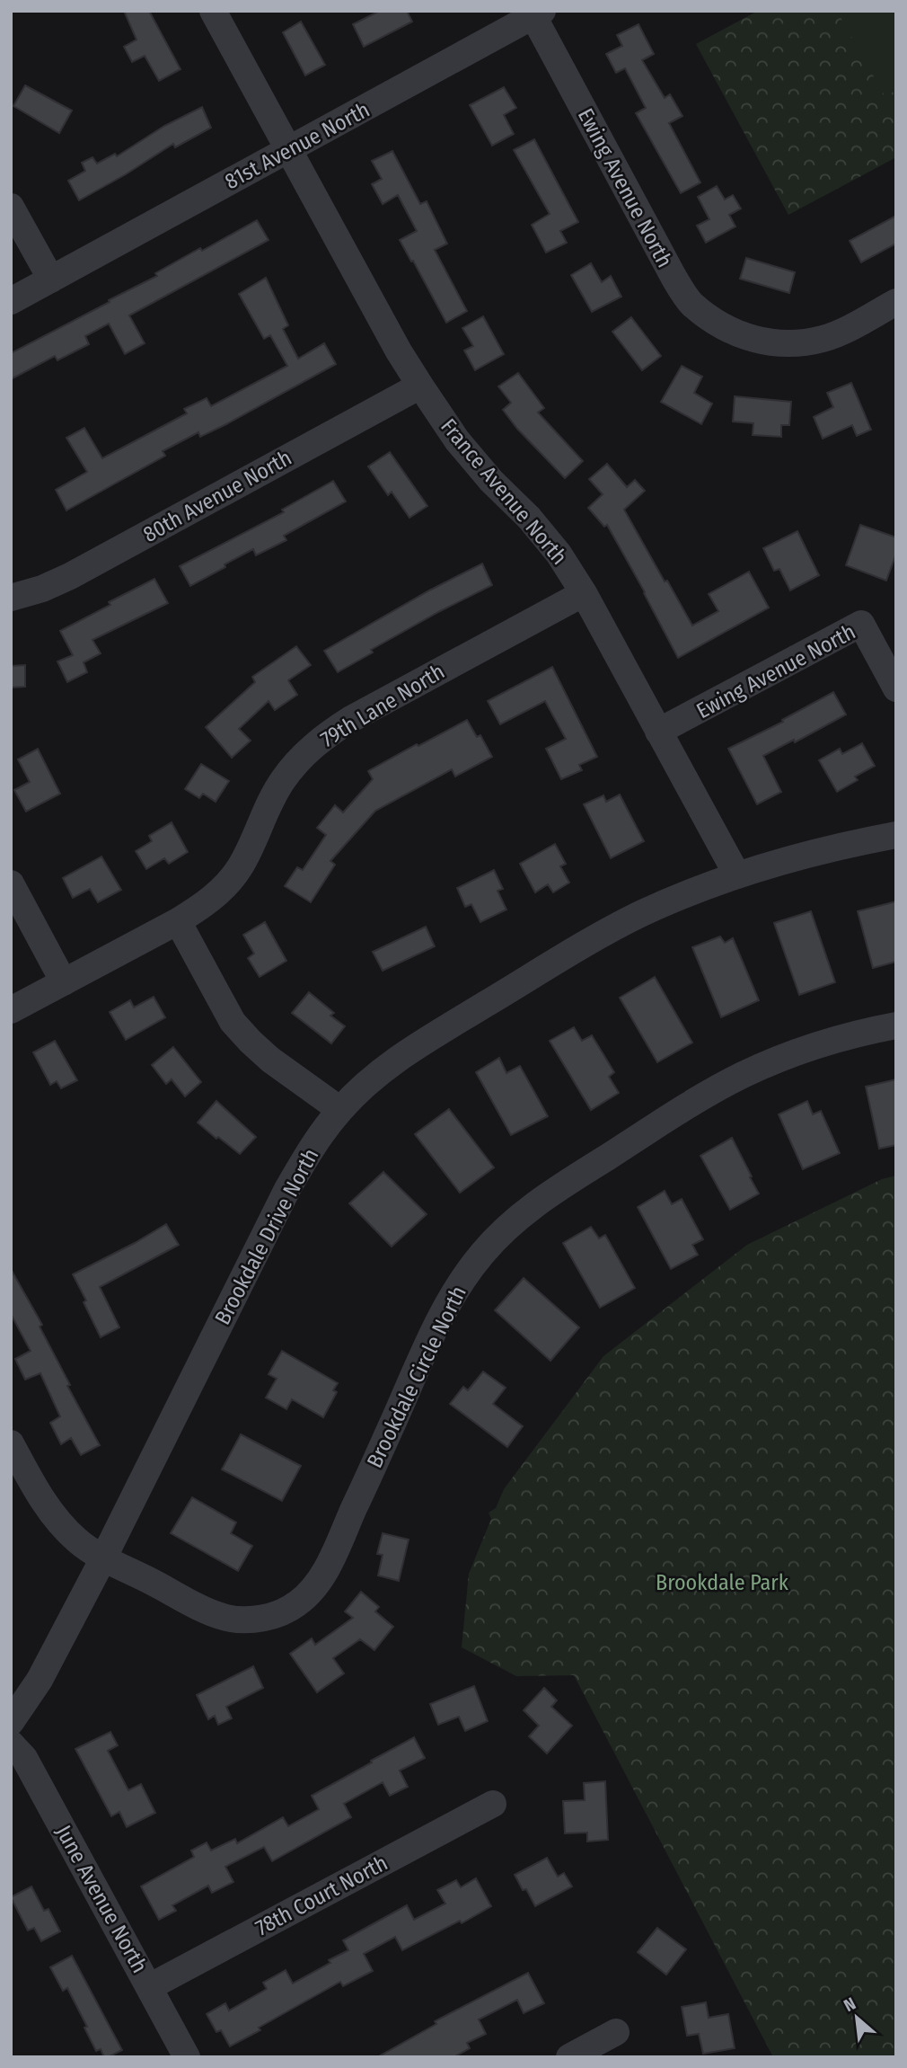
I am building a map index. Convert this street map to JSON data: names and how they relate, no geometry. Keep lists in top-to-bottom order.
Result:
{
  "streets": {
    "street": [
      "81st Avenue North",
      "Ewing Avenue North",
      "France Avenue North",
      "80th Avenue North",
      "79th Lane North",
      "Brookdale Drive North",
      "Brookdale Circle North",
      "78th Court North",
      "June Avenue North"
    ]
  },
  "crossings": [
    ["81st Avenue North", "Ewing Avenue North"],
    ["81st Avenue North", "France Avenue North"],
    ["Ewing Avenue North", "France Avenue North"],
    ["France Avenue North", "80th Avenue North"],
    ["France Avenue North", "79th Lane North"],
    ["France Avenue North", "Brookdale Drive North"],
    ["Brookdale Drive North", "Brookdale Circle North"],
    ["78th Court North", "June Avenue North"]
  ],
  "parks": ["Brookdale Park"],
  "north": "top left"
}
